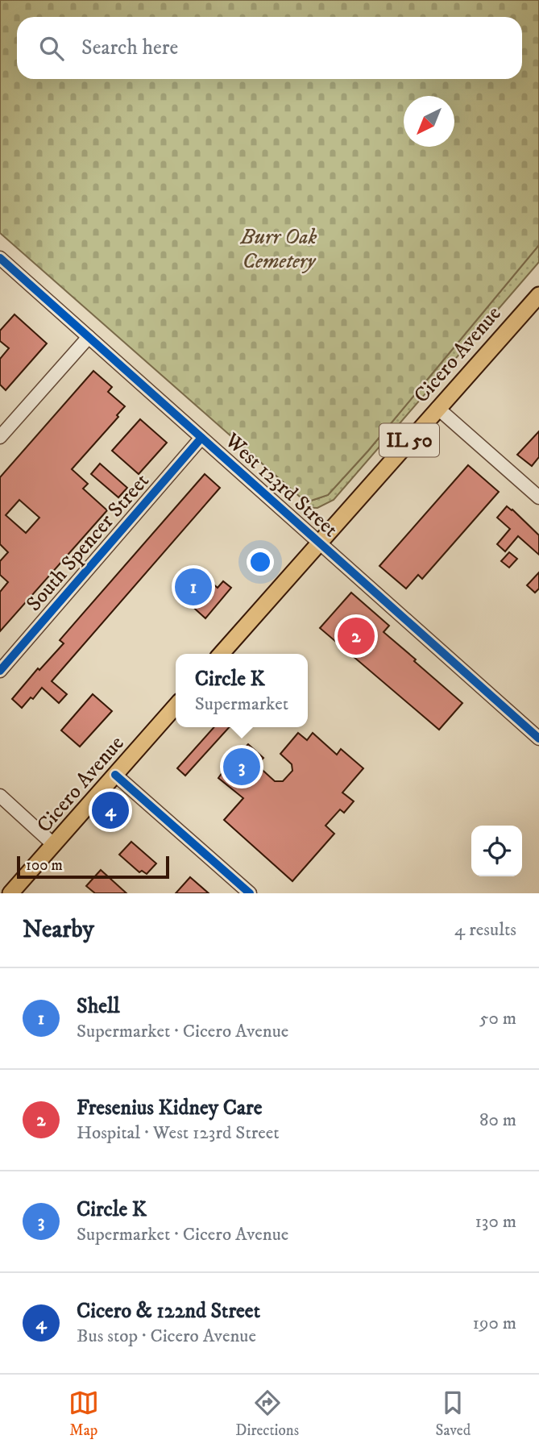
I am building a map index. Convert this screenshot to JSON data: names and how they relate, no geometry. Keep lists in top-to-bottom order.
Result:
{
  "streets": {
    "main road": ["Cicero Avenue", "IL 50"],
    "street": ["West 123rd Street", "South Spencer Street"]
  },
  "crossings": [
    ["Cicero Avenue", "West 123rd Street"],
    ["West 123rd Street", "South Spencer Street"]
  ],
  "parks": ["Burr Oak Cemetery"],
  "scale_bar": "100 m",
  "north": "bottom left",
  "page": {
    "search": "Search here",
    "pins": [
      "1",
      "2",
      "3",
      "4"
    ],
    "popup": ["Circle K", "Supermarket"],
    "scale": "100 m",
    "heading": ["Nearby", "4 results"],
    "list": [
      {
        "mark": "1",
        "name": "Shell",
        "note": "Supermarket · Cicero Avenue",
        "value": "50 m"
      },
      {
        "mark": "2",
        "name": "Fresenius Kidney Care",
        "note": "Hospital · West 123rd Street",
        "value": "80 m"
      },
      {
        "mark": "3",
        "name": "Circle K",
        "note": "Supermarket · Cicero Avenue",
        "value": "130 m"
      },
      {
        "mark": "4",
        "name": "Cicero & 122nd Street",
        "note": "Bus stop · Cicero Avenue",
        "value": "190 m"
      }
    ],
    "nav": ["Map", "Directions", "Saved"]
  }
}
